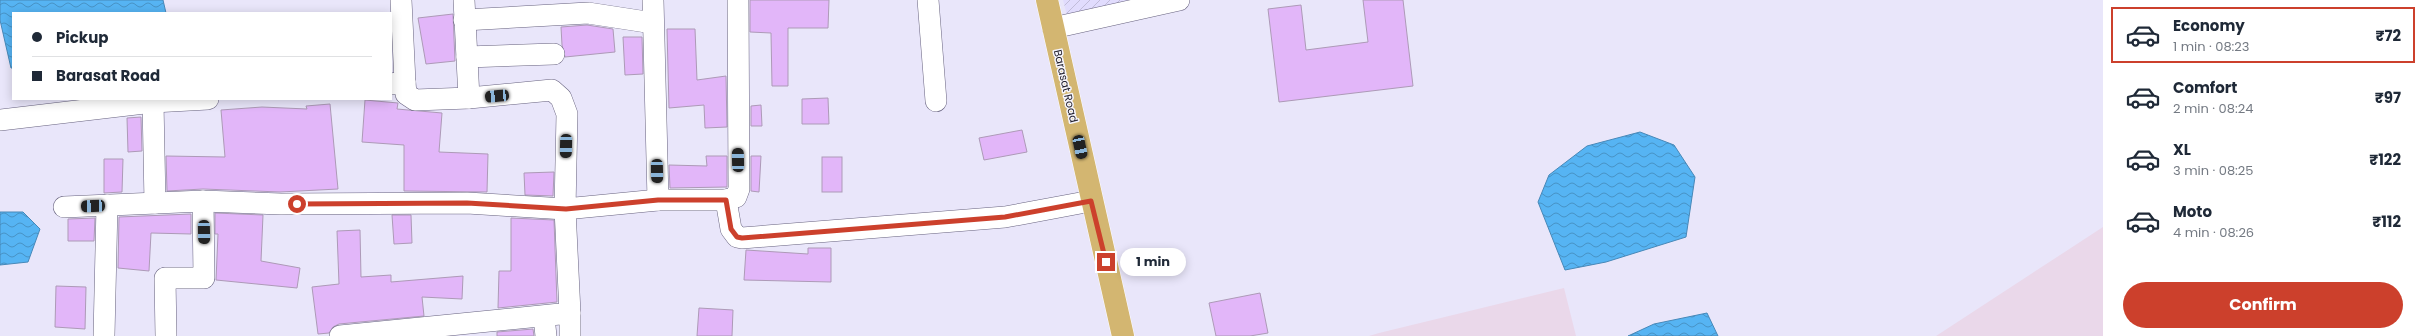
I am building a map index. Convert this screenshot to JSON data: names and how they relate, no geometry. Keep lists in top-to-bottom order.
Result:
{
  "streets": {
    "main road": ["Barasat Road"]
  },
  "page": {
    "list": [
      {
        "name": "Economy",
        "note": "1 min · 08:23",
        "value": "₹72"
      },
      {
        "name": "Comfort",
        "note": "2 min · 08:24",
        "value": "₹97"
      },
      {
        "name": "XL",
        "note": "3 min · 08:25",
        "value": "₹122"
      },
      {
        "name": "Moto",
        "note": "4 min · 08:26",
        "value": "₹112"
      }
    ],
    "banner": ["Pickup", "Barasat Road"],
    "bubble": "1 min",
    "buttons": "Confirm"
  }
}
